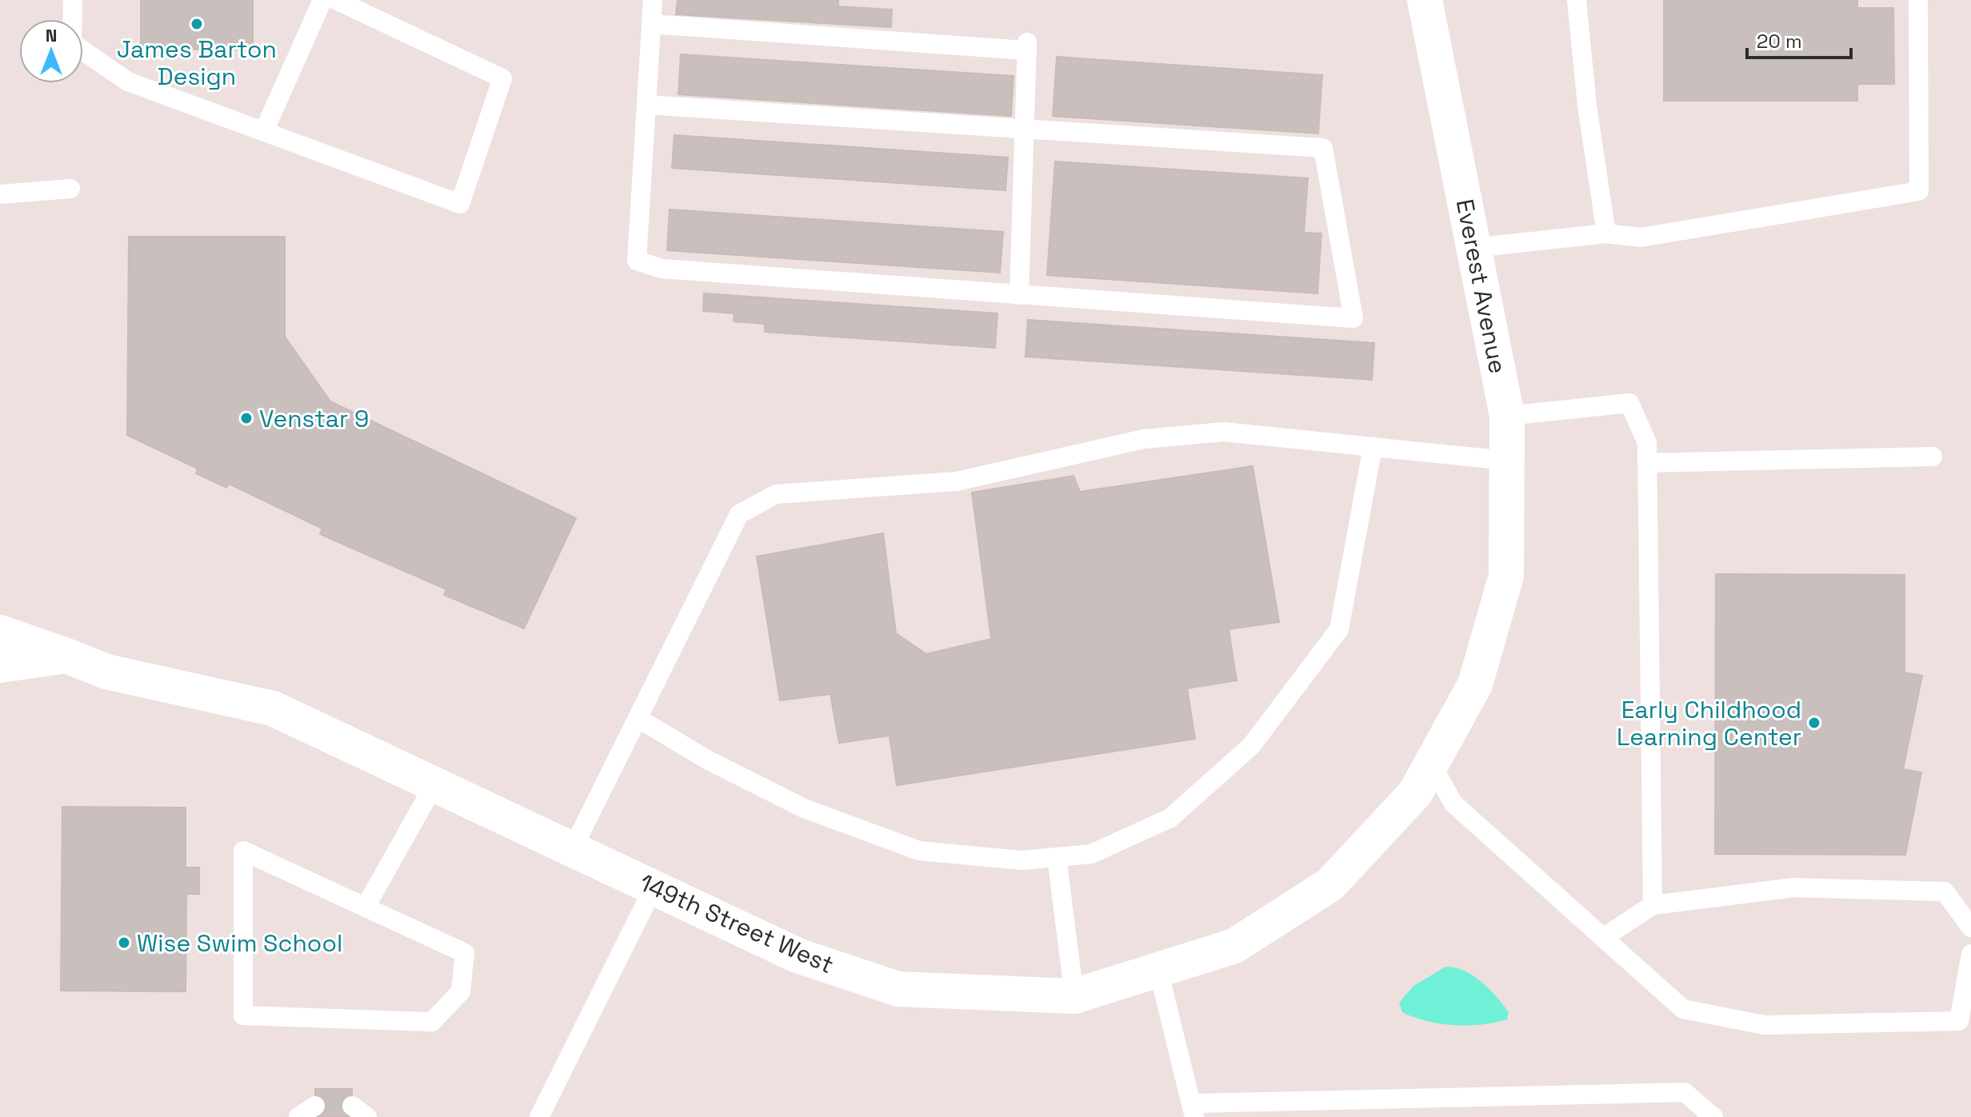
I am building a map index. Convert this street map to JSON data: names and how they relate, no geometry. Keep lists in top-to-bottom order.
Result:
{
  "streets": {
    "street": ["Everest Avenue", "149th Street West"]
  },
  "crossings": [
    ["Everest Avenue", "149th Street West"]
  ],
  "places": [
    "James Barton Design",
    "Venstar 9",
    "Early Childhood Learning Center",
    "Wise Swim School"
  ],
  "scale_bar": "20 m",
  "north": "top"
}
